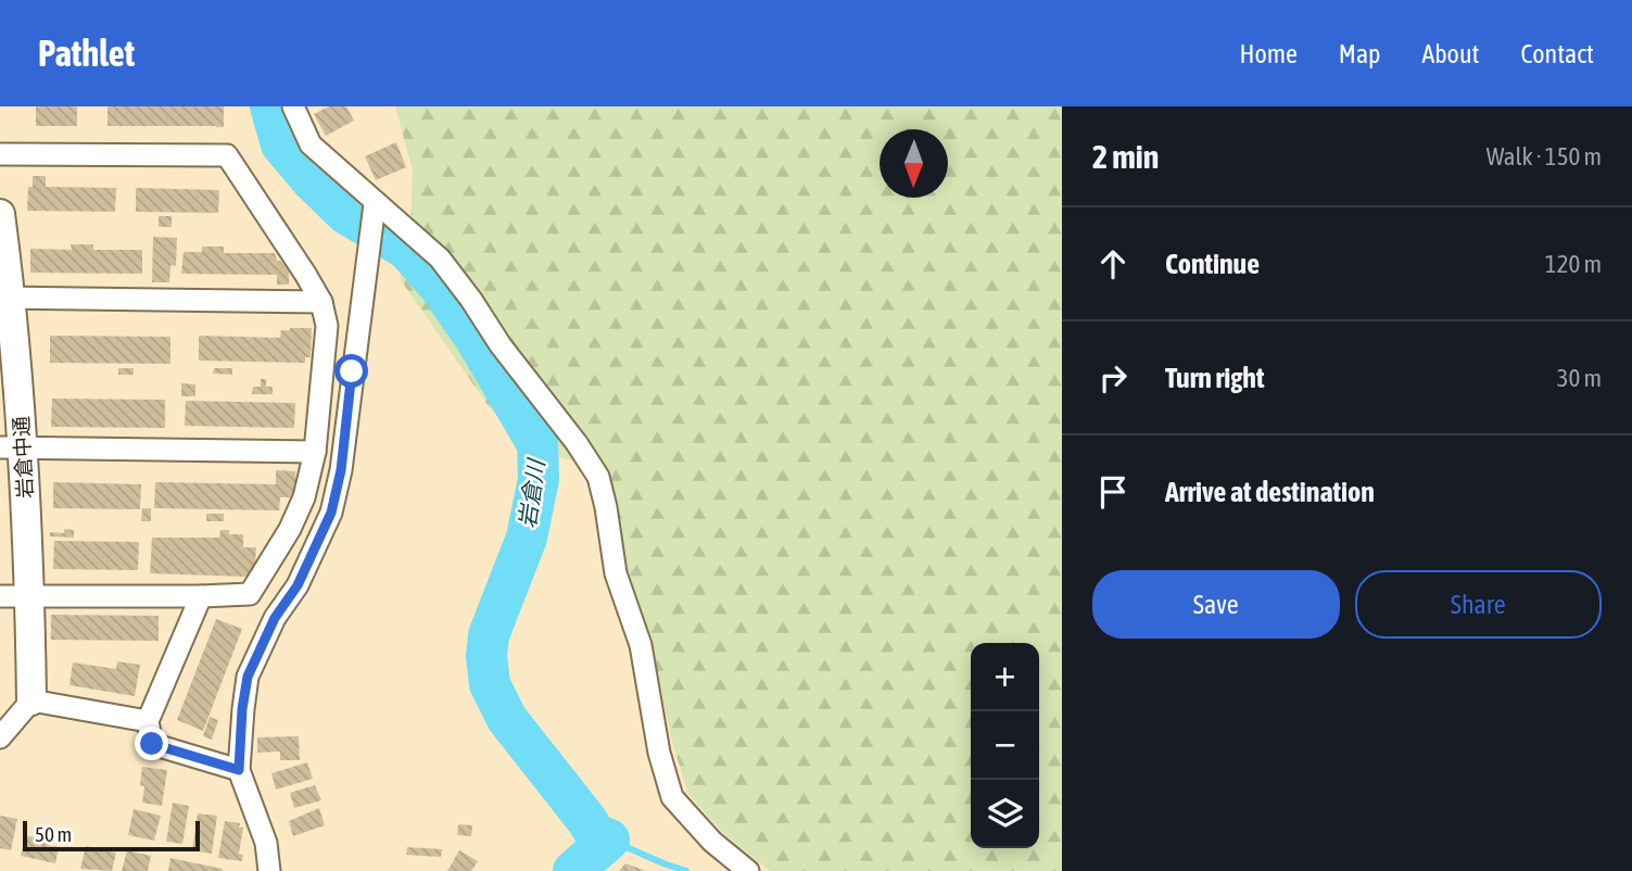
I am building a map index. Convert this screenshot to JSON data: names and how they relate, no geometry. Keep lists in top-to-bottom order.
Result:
{
  "streets": {
    "street": ["岩倉中通"]
  },
  "water": ["岩倉川"],
  "scale_bar": "50 m",
  "north": "bottom",
  "page": {
    "header": "Pathlet",
    "nav": [
      "Home",
      "Map",
      "About",
      "Contact"
    ],
    "heading": ["2 min", "Walk · 150 m"],
    "list": [
      ["Continue", "120 m"],
      ["Turn right", "30 m"],
      "Arrive at destination"
    ],
    "buttons": ["Save", "Share"],
    "map_buttons": ["+", "−"],
    "scale": "50 m"
  }
}
